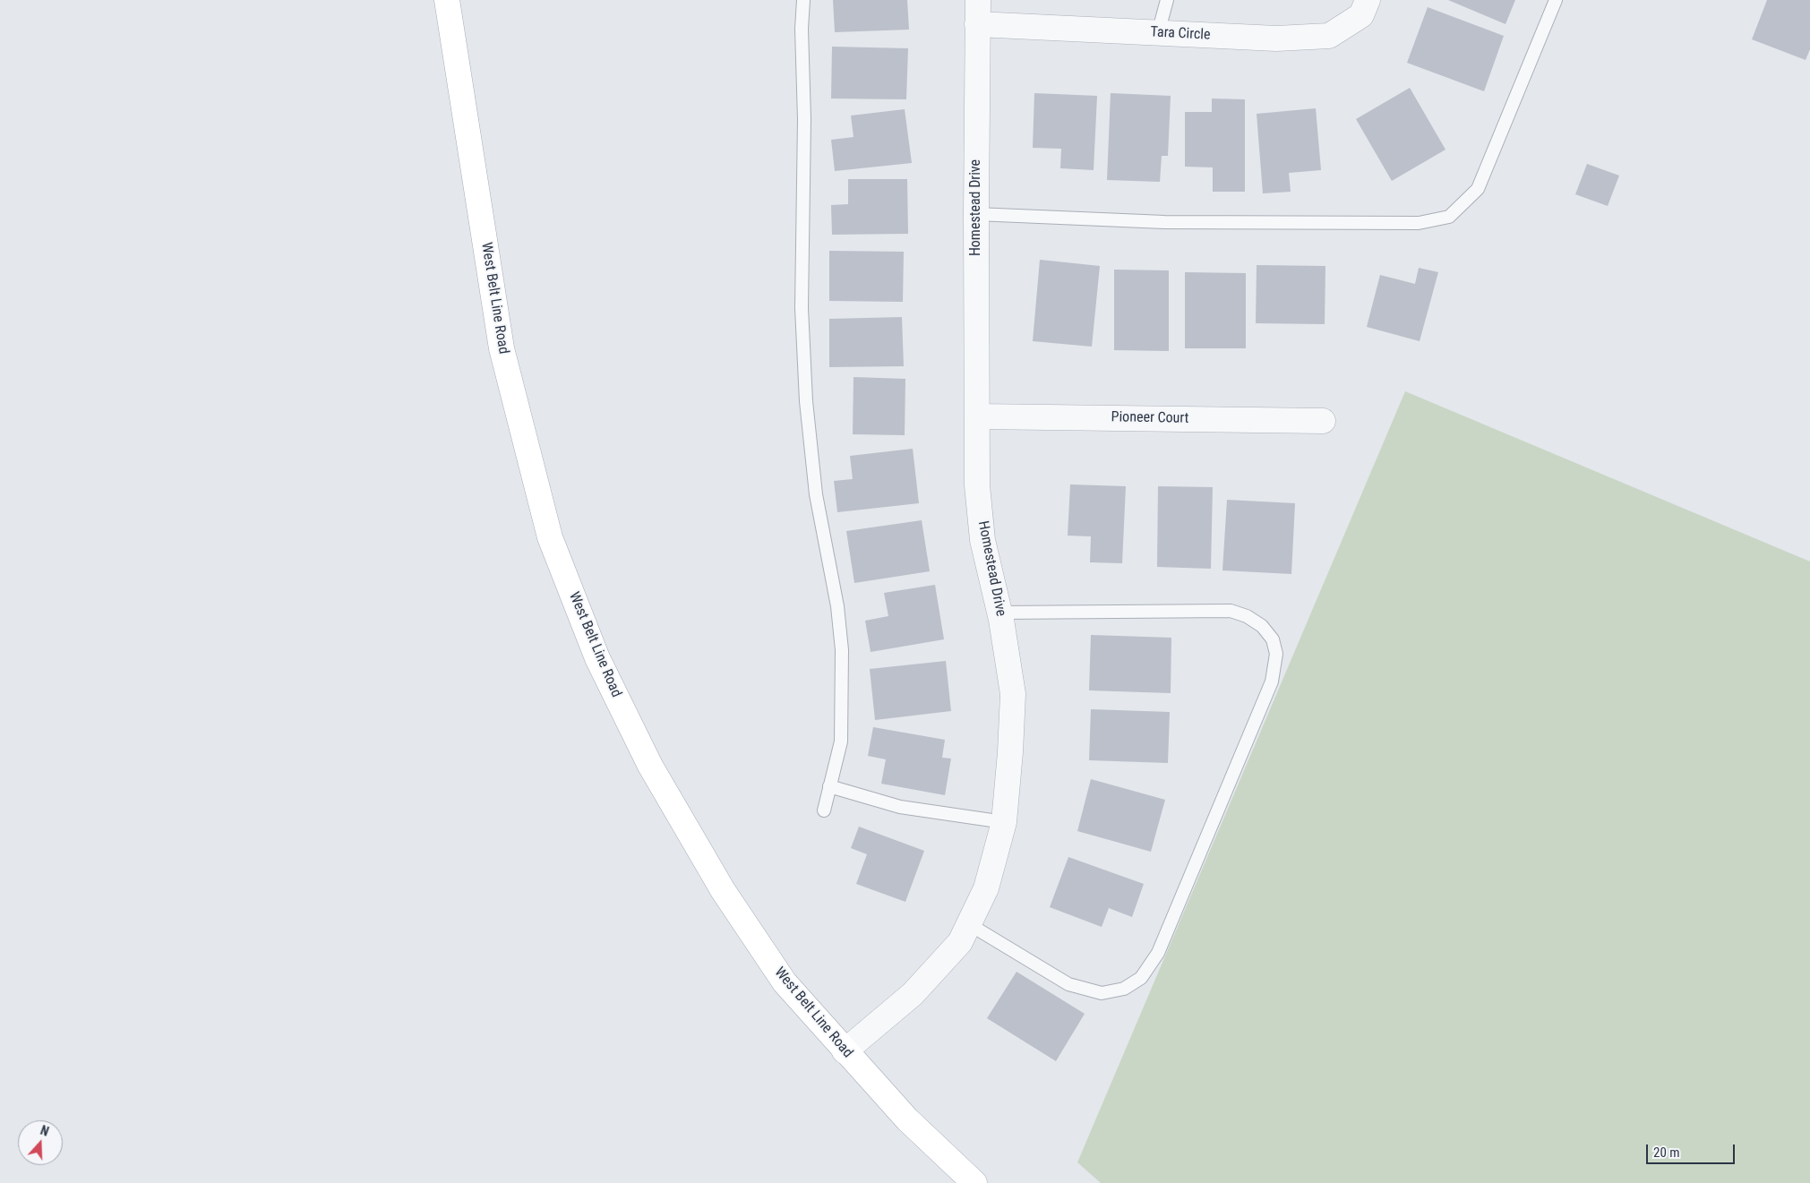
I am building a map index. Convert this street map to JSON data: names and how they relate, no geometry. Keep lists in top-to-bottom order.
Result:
{
  "streets": {
    "main road": ["West Belt Line Road"],
    "street": ["Tara Circle", "Homestead Drive", "Pioneer Court"]
  },
  "crossings": [
    ["Tara Circle", "Homestead Drive"],
    ["Homestead Drive", "West Belt Line Road"],
    ["Homestead Drive", "Pioneer Court"]
  ],
  "scale_bar": "20 m",
  "north": "top"
}
